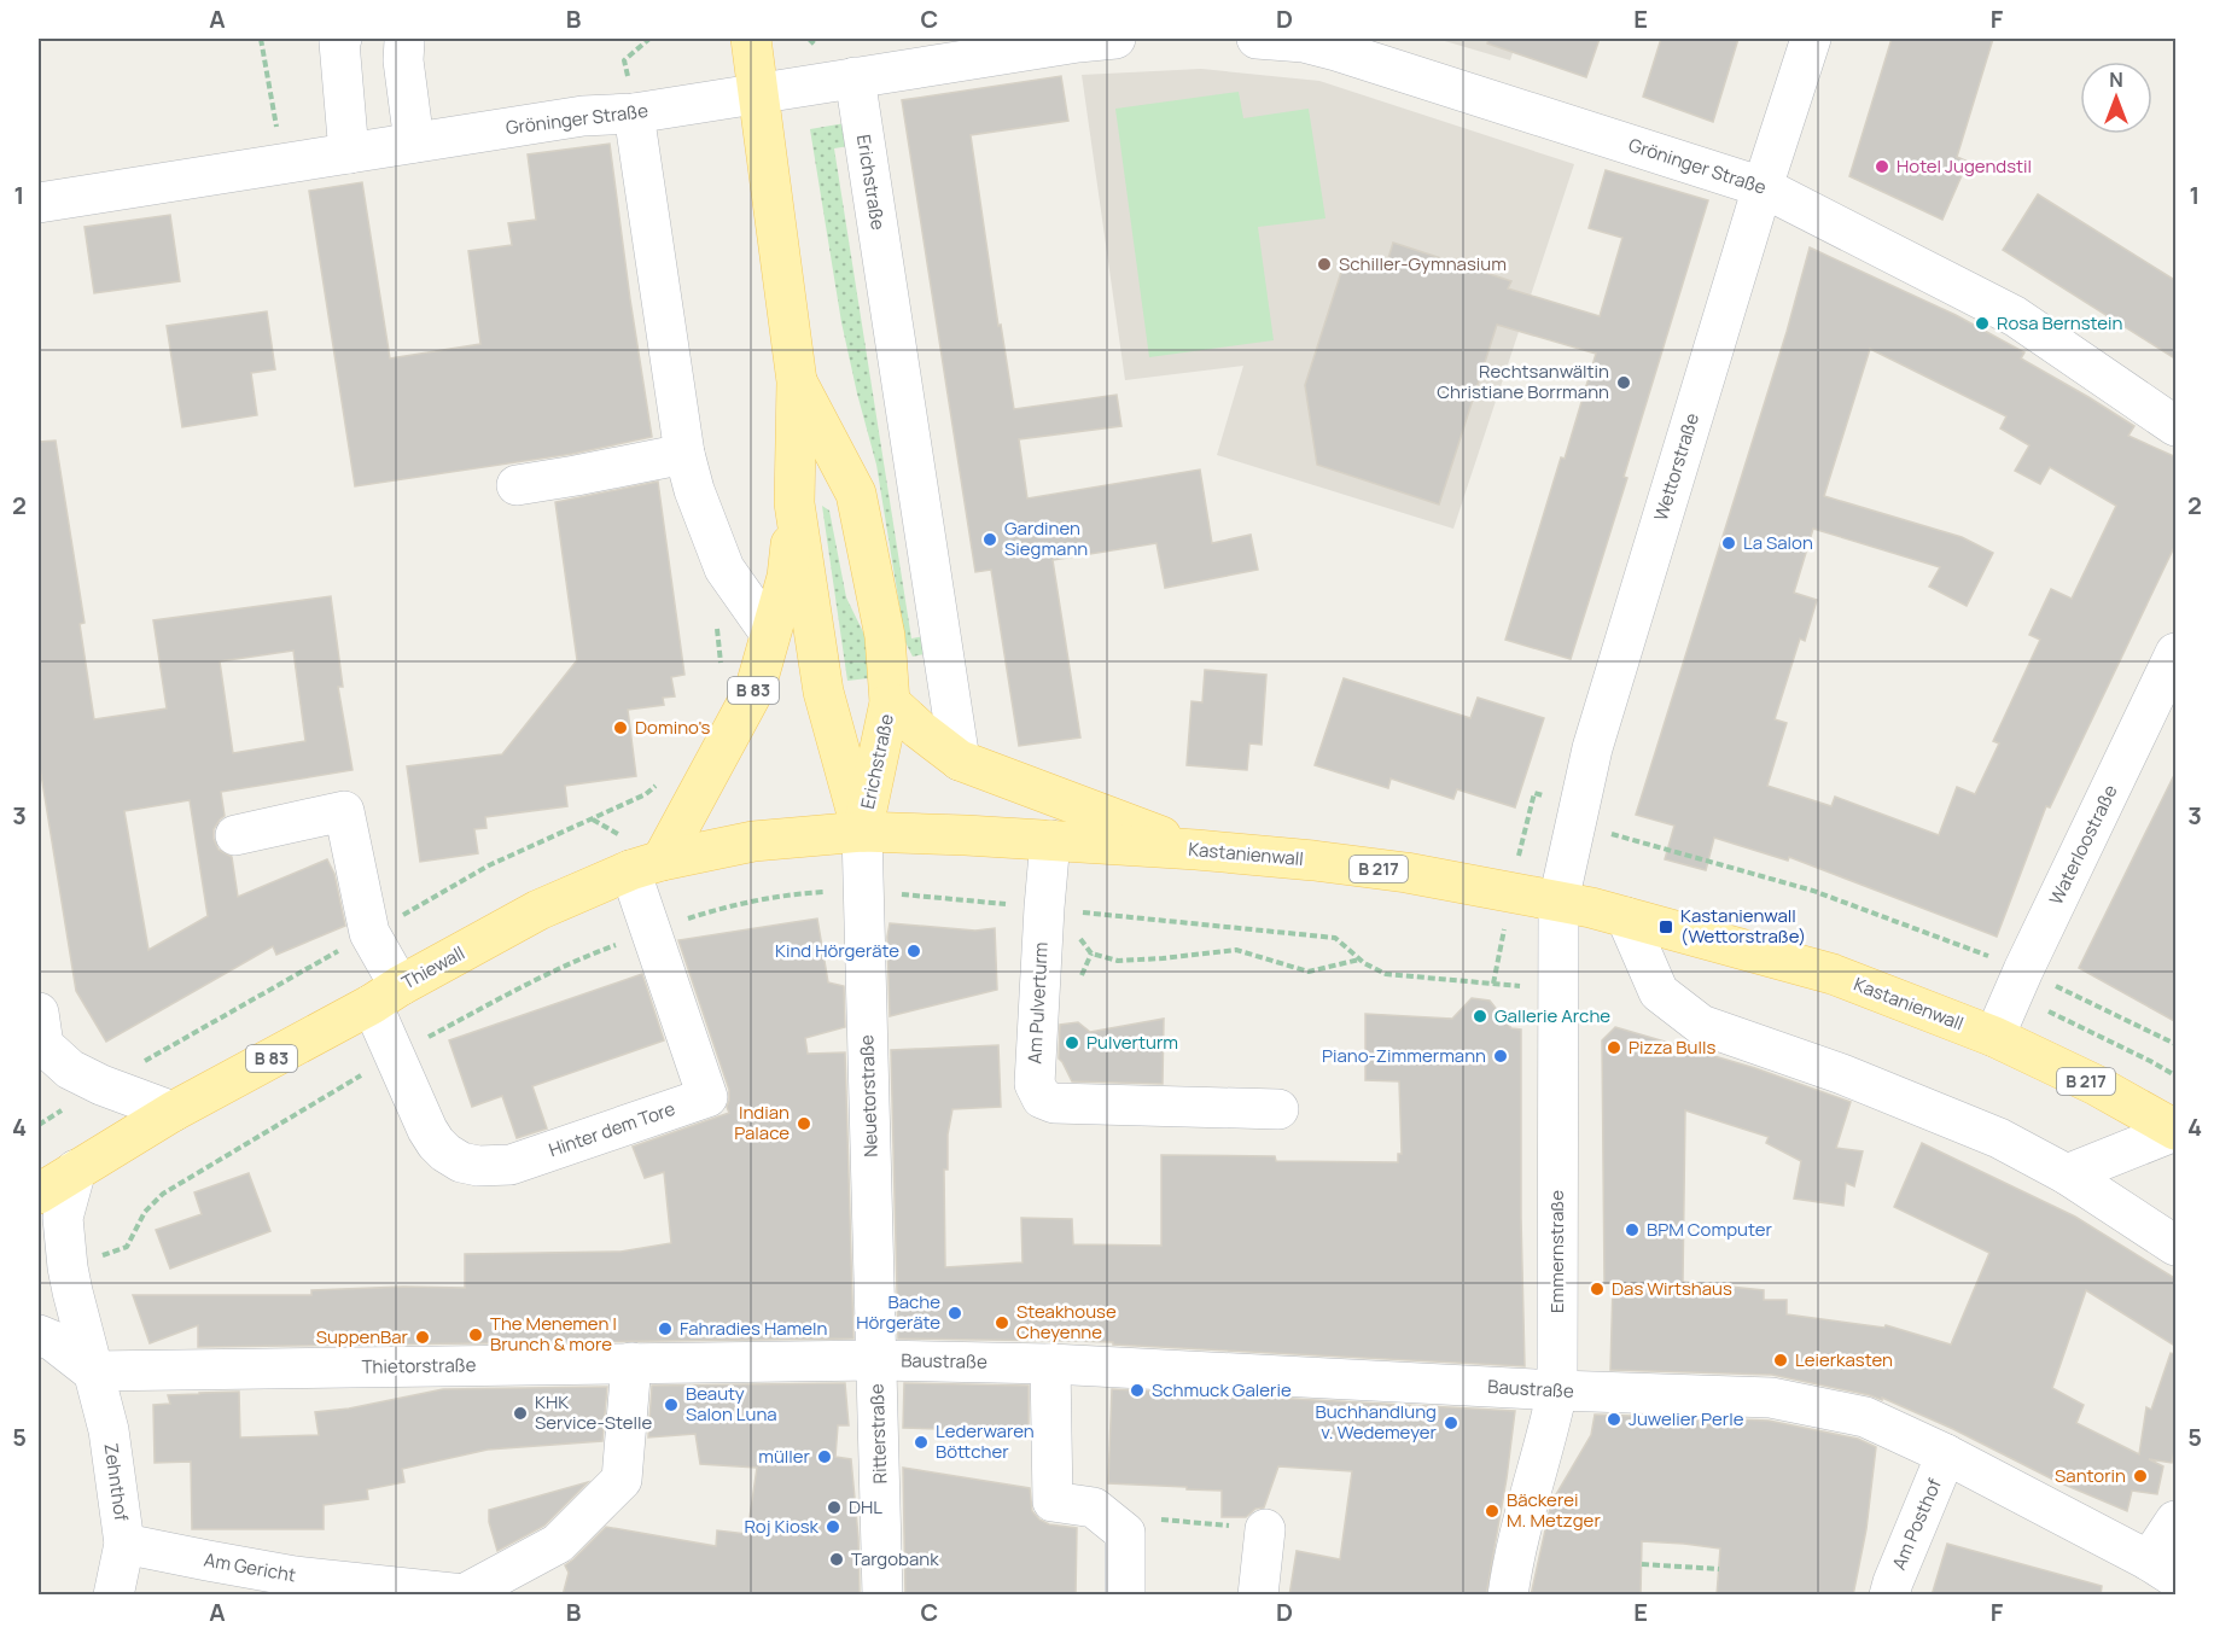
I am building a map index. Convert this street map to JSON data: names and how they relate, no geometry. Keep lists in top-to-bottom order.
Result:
{
  "streets": {
    "main road": [
      "Erichstraße",
      "B 83",
      "Kastanienwall",
      "B 217",
      "Thiewall"
    ],
    "street": [
      "Gröninger Straße",
      "Wettorstraße",
      "Waterloostraße",
      "Am Pulverturm",
      "Neuetorstraße",
      "Hinter dem Tore",
      "Emmernstraße",
      "Baustraße",
      "Thietorstraße",
      "Ritterstraße",
      "Zehnthof",
      "Am Posthof",
      "Am Gericht"
    ]
  },
  "crossings": [
    ["Gröninger Straße", "Erichstraße"],
    ["Gröninger Straße", "Wettorstraße"],
    ["Erichstraße", "B 83"],
    ["Erichstraße", "Kastanienwall"],
    ["Erichstraße", "Thiewall"],
    ["Erichstraße", "Neuetorstraße"],
    ["Wettorstraße", "Kastanienwall"],
    ["Wettorstraße", "Emmernstraße"],
    ["B 83", "Thiewall"],
    ["B 83", "Hinter dem Tore"],
    ["Waterloostraße", "Kastanienwall"],
    ["Kastanienwall", "Thiewall"],
    ["Kastanienwall", "Am Pulverturm"],
    ["Kastanienwall", "Neuetorstraße"],
    ["Kastanienwall", "Emmernstraße"],
    ["Thiewall", "Neuetorstraße"],
    ["Thiewall", "Hinter dem Tore"],
    ["Thiewall", "Zehnthof"],
    ["Neuetorstraße", "Baustraße"],
    ["Neuetorstraße", "Thietorstraße"],
    ["Neuetorstraße", "Ritterstraße"],
    ["Emmernstraße", "Baustraße"],
    ["Baustraße", "Thietorstraße"],
    ["Baustraße", "Ritterstraße"],
    ["Baustraße", "Am Posthof"],
    ["Thietorstraße", "Ritterstraße"],
    ["Thietorstraße", "Zehnthof"],
    ["Zehnthof", "Am Gericht"]
  ],
  "places": {
    "other": [
      "Hotel Jugendstil",
      "Schiller-Gymnasium",
      "Rosa Bernstein",
      "Rechtsanwältin Christiane Borrmann",
      "Gardinen Siegmann",
      "La Salon",
      "Domino's",
      "Kind Hörgeräte",
      "Gallerie Arche",
      "Pulverturm",
      "Pizza Bulls",
      "Piano-Zimmermann",
      "Indian Palace",
      "BPM Computer",
      "Das Wirtshaus",
      "Bache Hörgeräte",
      "Steakhouse Cheyenne",
      "Fahradies Hameln",
      "The Menemen | Brunch & more",
      "SuppenBar",
      "Leierkasten",
      "Schmuck Galerie",
      "Beauty Salon Luna",
      "KHK Service-Stelle",
      "Juwelier Perle",
      "Buchhandlung v. Wedemeyer",
      "Lederwaren Böttcher",
      "müller",
      "Santorin",
      "DHL",
      "Bäckerei M. Metzger",
      "Roj Kiosk",
      "Targobank"
    ],
    "transit": ["Kastanienwall (Wettorstraße)"]
  },
  "north": "top",
  "grid": {
    "columns": [
      "A",
      "B",
      "C",
      "D",
      "E",
      "F"
    ],
    "rows": [
      "1",
      "2",
      "3",
      "4",
      "5"
    ]
  }
}
